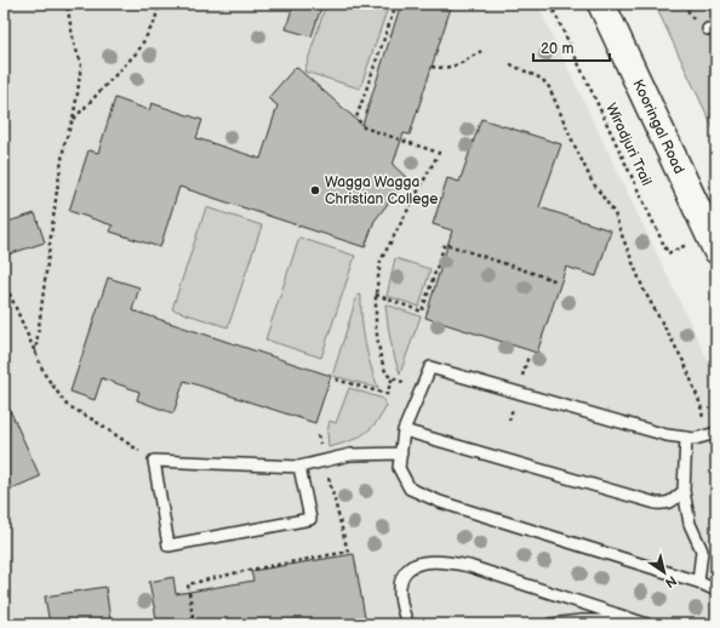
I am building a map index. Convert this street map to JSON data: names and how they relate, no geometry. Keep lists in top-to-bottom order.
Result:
{
  "streets": {
    "main road": ["Kooringal Road"],
    "path": ["Wiradjuri Trail"]
  },
  "crossings": [
    ["Kooringal Road", "Wiradjuri Trail"]
  ],
  "places": ["Wagga Wagga Christian College"],
  "scale_bar": "20 m",
  "north": "bottom right"
}
